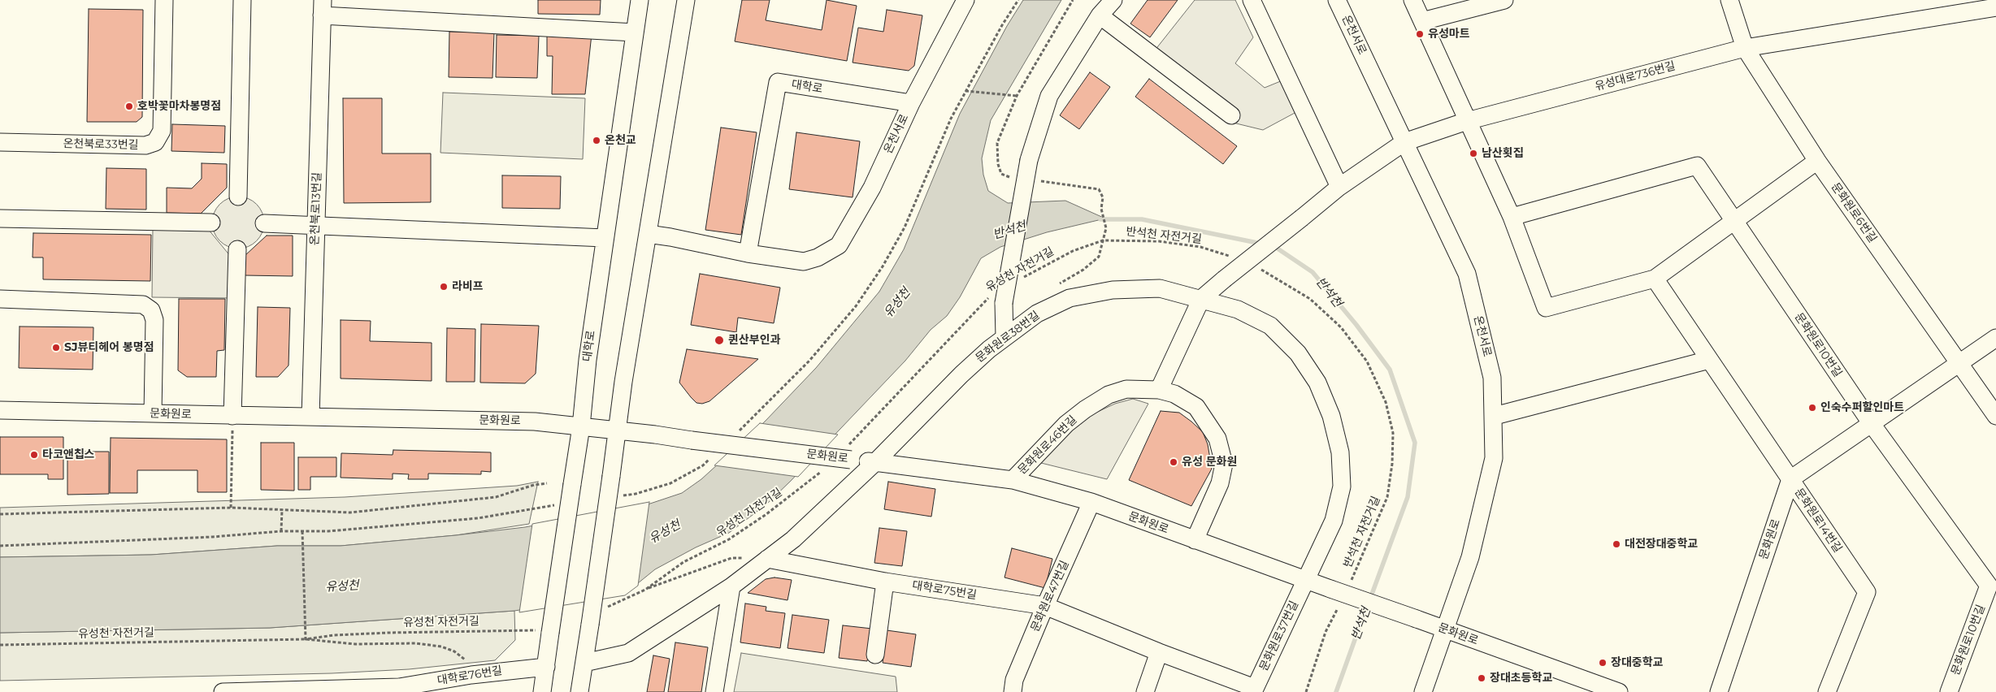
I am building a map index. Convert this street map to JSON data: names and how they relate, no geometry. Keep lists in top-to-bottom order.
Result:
{
  "streets": {
    "street": [
      "온천서로",
      "유성대로736번길",
      "대학로",
      "온천북로33번길",
      "온천북로13번길",
      "문화원로6번길",
      "문화원로38번길",
      "문화원로10번길",
      "문화원로",
      "문화원로46번길",
      "문화원로14번길",
      "대학로75번길",
      "문화원로47번길",
      "문화원로37번길",
      "대학로76번길"
    ],
    "path": ["반석천 자전거길", "유성천 자전거길"]
  },
  "crossings": [
    ["온천서로", "유성대로736번길"],
    ["온천서로", "대학로"],
    ["온천서로", "문화원로"],
    ["유성대로736번길", "문화원로6번길"],
    ["유성대로736번길", "문화원로38번길"],
    ["대학로", "유성천 자전거길"],
    ["대학로", "문화원로"],
    ["대학로", "대학로76번길"],
    ["온천북로13번길", "문화원로"],
    ["반석천 자전거길", "유성천 자전거길"],
    ["유성천 자전거길", "문화원로"],
    ["유성천 자전거길", "대학로76번길"],
    ["문화원로38번길", "문화원로"],
    ["문화원로38번길", "대학로75번길"],
    ["문화원로38번길", "문화원로37번길"],
    ["문화원로", "문화원로46번길"],
    ["문화원로", "문화원로14번길"],
    ["문화원로", "문화원로47번길"],
    ["문화원로", "문화원로37번길"],
    ["대학로75번길", "문화원로47번길"],
    ["대학로75번길", "문화원로37번길"]
  ],
  "water": ["반석천", "유성천"],
  "places": [
    "유성마트",
    "호박꽃마차봉명점",
    "온천교",
    "남산횟집",
    "라비프",
    "퀸산부인과",
    "SJ뷰티헤어 봉명점",
    "인숙수퍼할인마트",
    "타코앤칩스",
    "유성 문화원",
    "대전장대중학교",
    "장대중학교",
    "장대초등학교"
  ]
}
